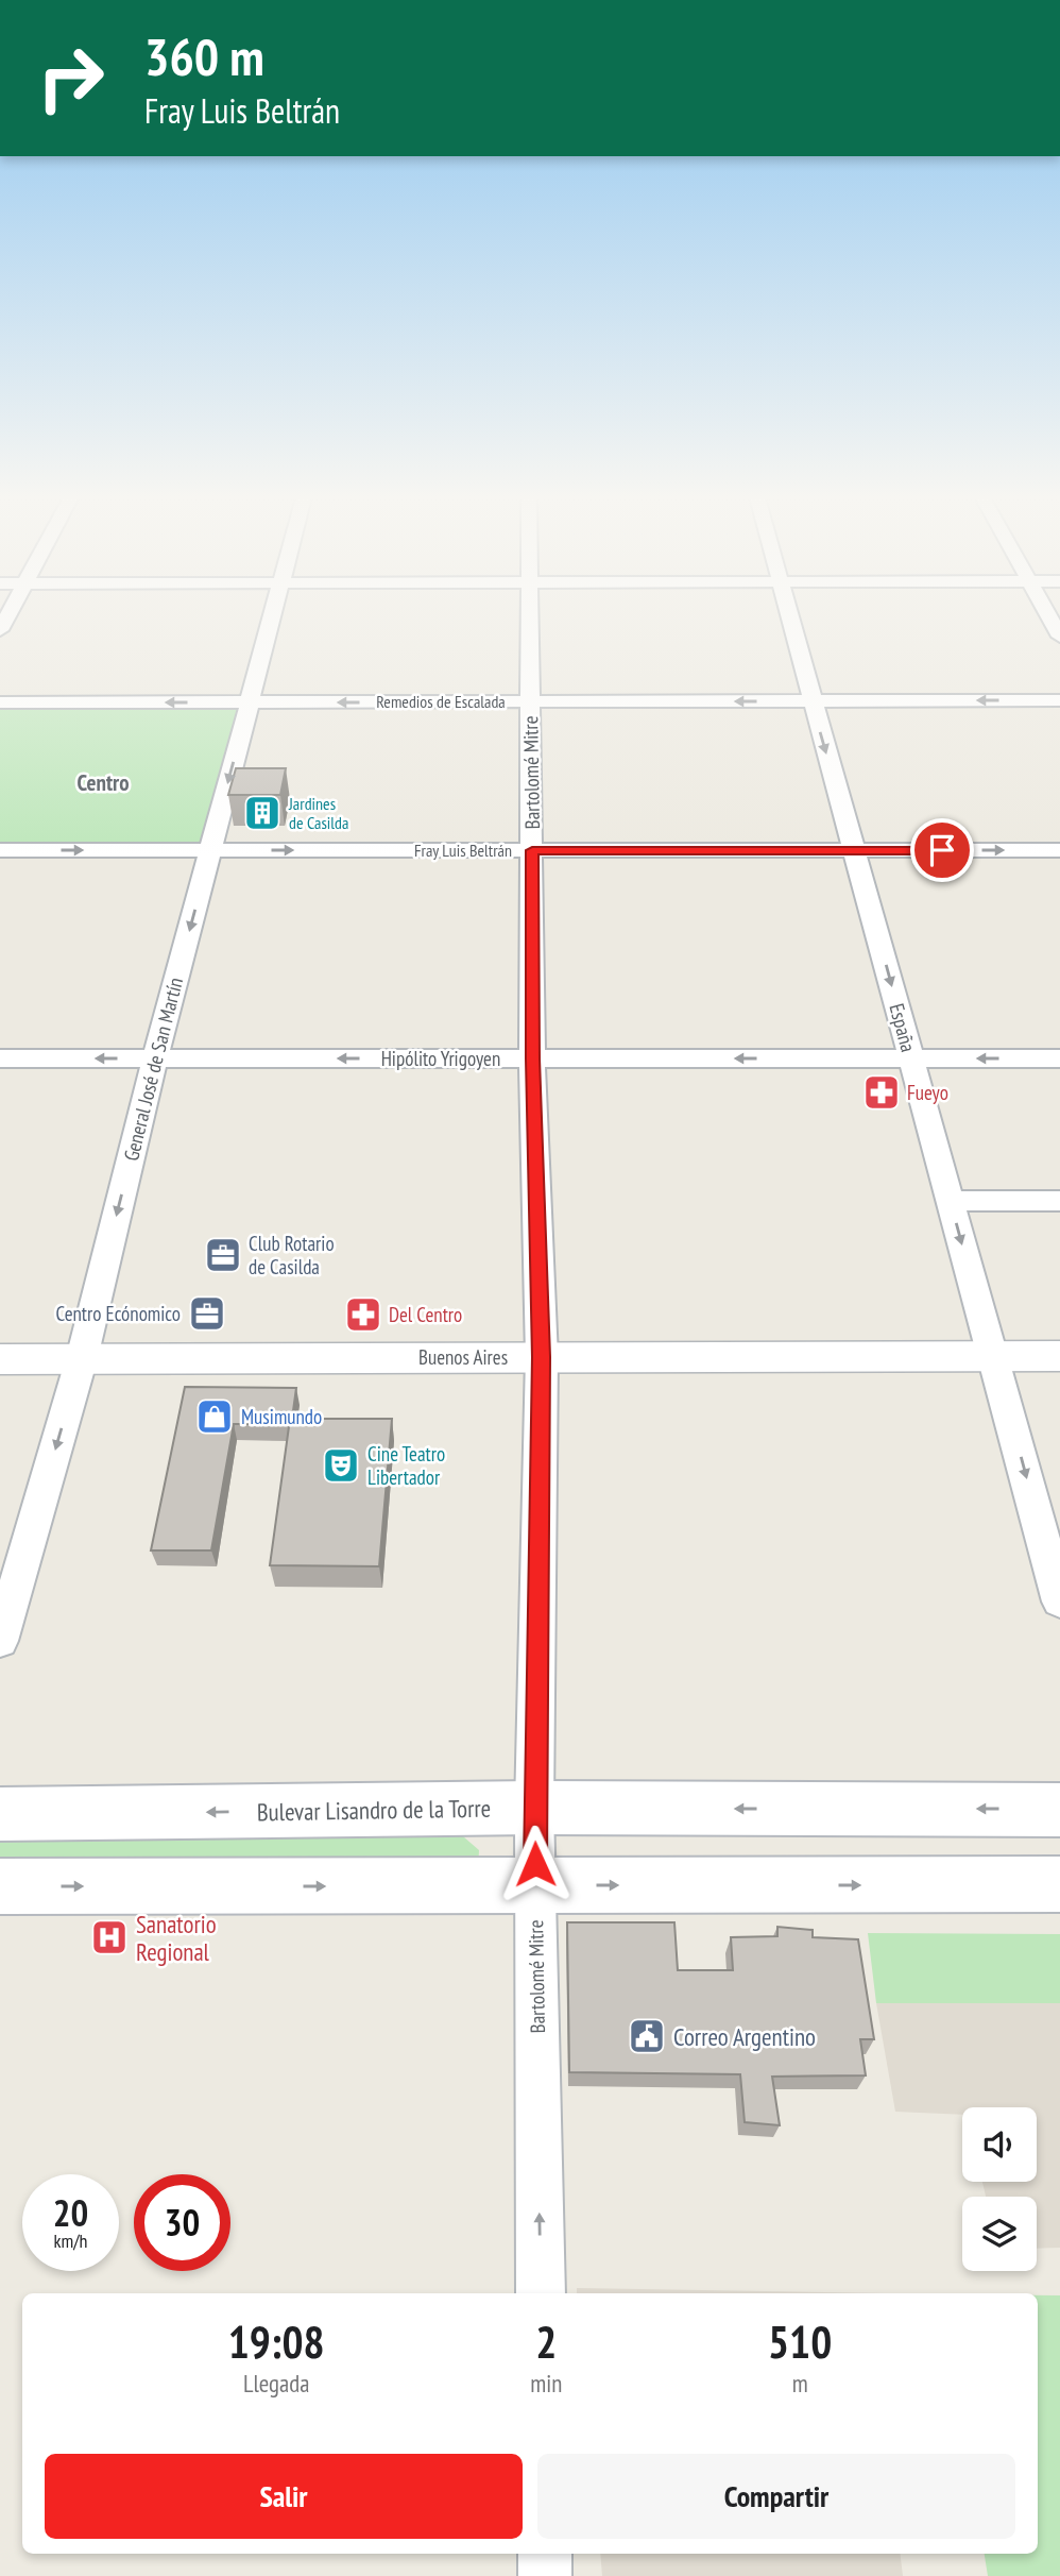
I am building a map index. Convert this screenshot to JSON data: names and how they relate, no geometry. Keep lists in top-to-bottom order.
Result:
{
  "streets": {
    "main road": ["Bulevar Lisandro de la Torre"],
    "street": [
      "Remedios de Escalada",
      "Bartolomé Mitre",
      "Fray Luis Beltrán",
      "España",
      "Hipólito Yrigoyen",
      "General José de San Martín",
      "Buenos Aires"
    ]
  },
  "crossings": [
    ["Remedios de Escalada", "Bartolomé Mitre"],
    ["Remedios de Escalada", "España"],
    ["Remedios de Escalada", "General José de San Martín"],
    ["Bartolomé Mitre", "Fray Luis Beltrán"],
    ["Bartolomé Mitre", "Hipólito Yrigoyen"],
    ["Bartolomé Mitre", "Buenos Aires"],
    ["Bartolomé Mitre", "Bulevar Lisandro de la Torre"],
    ["Fray Luis Beltrán", "España"],
    ["Fray Luis Beltrán", "General José de San Martín"],
    ["España", "Hipólito Yrigoyen"],
    ["España", "Buenos Aires"],
    ["Hipólito Yrigoyen", "General José de San Martín"],
    ["General José de San Martín", "Buenos Aires"]
  ],
  "one_way": [
    "Remedios de Escalada",
    "Fray Luis Beltrán",
    "España",
    "Hipólito Yrigoyen",
    "General José de San Martín"
  ],
  "districts": ["Centro"],
  "places": {
    "building": ["Jardines de Casilda"],
    "pharmacy": ["Fueyo", "Del Centro"],
    "office": ["Club Rotario de Casilda", "Centro Ecónomico"],
    "shop": ["Musimundo"],
    "theatre": ["Cine Teatro Libertador"],
    "hospital": ["Sanatorio Regional"],
    "public building": ["Correo Argentino"]
  },
  "page": {
    "turn": ["360 m", "Fray Luis Beltrán"],
    "speed": "20 km/h",
    "limit": "30",
    "eta": [
      "19:08",
      "Llegada",
      "2",
      "min",
      "510",
      "m"
    ],
    "buttons": ["Salir", "Compartir"]
  }
}
